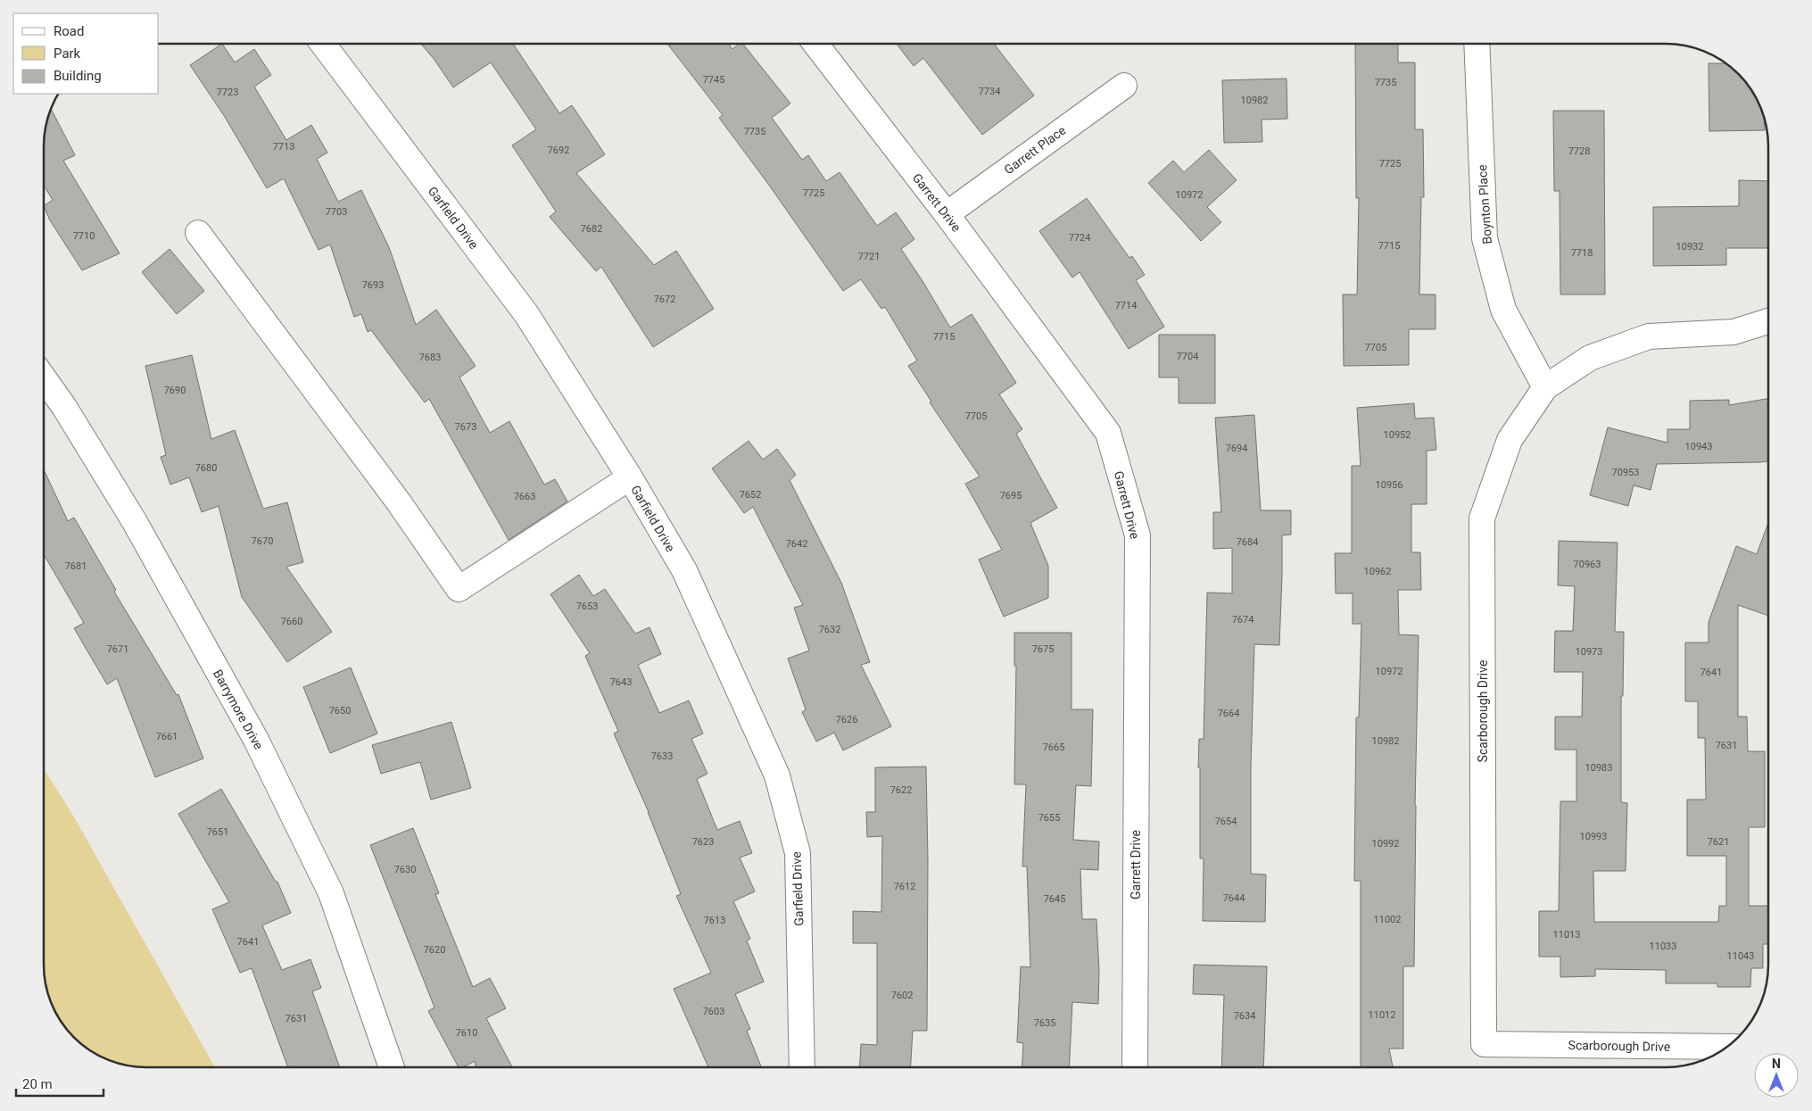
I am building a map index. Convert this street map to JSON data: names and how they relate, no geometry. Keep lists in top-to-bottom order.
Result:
{
  "streets": {
    "street": [
      "Garrett Place",
      "Garrett Drive",
      "Boynton Place",
      "Garfield Drive",
      "Barrymore Drive",
      "Scarborough Drive"
    ]
  },
  "crossings": [
    ["Garrett Place", "Garrett Drive"],
    ["Boynton Place", "Scarborough Drive"]
  ],
  "house_numbers": [
    "7745",
    "7735",
    "7734",
    "7723",
    "10982",
    "7735",
    "7713",
    "7692",
    "7728",
    "7725",
    "7725",
    "10972",
    "7703",
    "7682",
    "7710",
    "7724",
    "7715",
    "10932",
    "7718",
    "7721",
    "7693",
    "7672",
    "7714",
    "7715",
    "7705",
    "7704",
    "7683",
    "7690",
    "7705",
    "7673",
    "10952",
    "10943",
    "7694",
    "7680",
    "70953",
    "10956",
    "7652",
    "7695",
    "7663",
    "7670",
    "7684",
    "7642",
    "70963",
    "7681",
    "10962",
    "7653",
    "7674",
    "7660",
    "7632",
    "7671",
    "7675",
    "10973",
    "10972",
    "7641",
    "7643",
    "7650",
    "7664",
    "7626",
    "7661",
    "10982",
    "7631",
    "7665",
    "7633",
    "10983",
    "7622",
    "7655",
    "7654",
    "7651",
    "10993",
    "7623",
    "7621",
    "10992",
    "7630",
    "7612",
    "7644",
    "7645",
    "11002",
    "7613",
    "11013",
    "7641",
    "11033",
    "7620",
    "11043",
    "7602",
    "7603",
    "11012",
    "7634",
    "7631",
    "7635",
    "7610"
  ],
  "legend": ["Road", "Park", "Building"],
  "scale_bar": "20 m",
  "north": "top"
}
